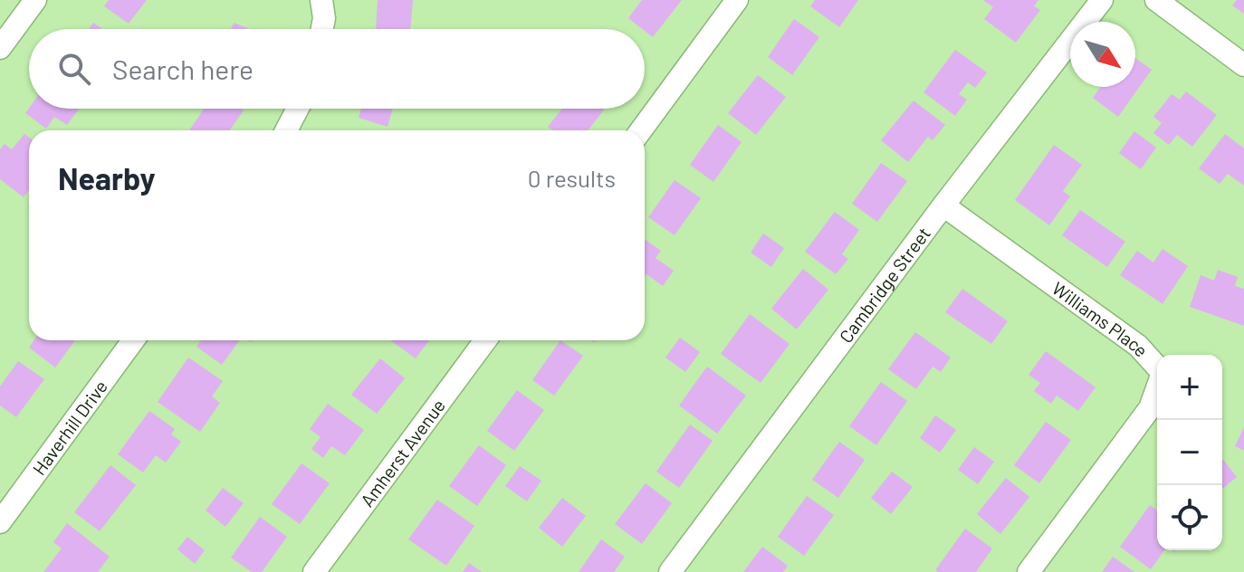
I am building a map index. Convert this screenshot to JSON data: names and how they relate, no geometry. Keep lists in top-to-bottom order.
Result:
{
  "streets": {
    "street": [
      "Cambridge Street",
      "Williams Place",
      "Haverhill Drive",
      "Amherst Avenue"
    ]
  },
  "crossings": [
    ["Cambridge Street", "Williams Place"]
  ],
  "north": "bottom right",
  "page": {
    "search": "Search here",
    "heading": ["Nearby", "0 results"],
    "map_buttons": ["+", "−"]
  }
}
